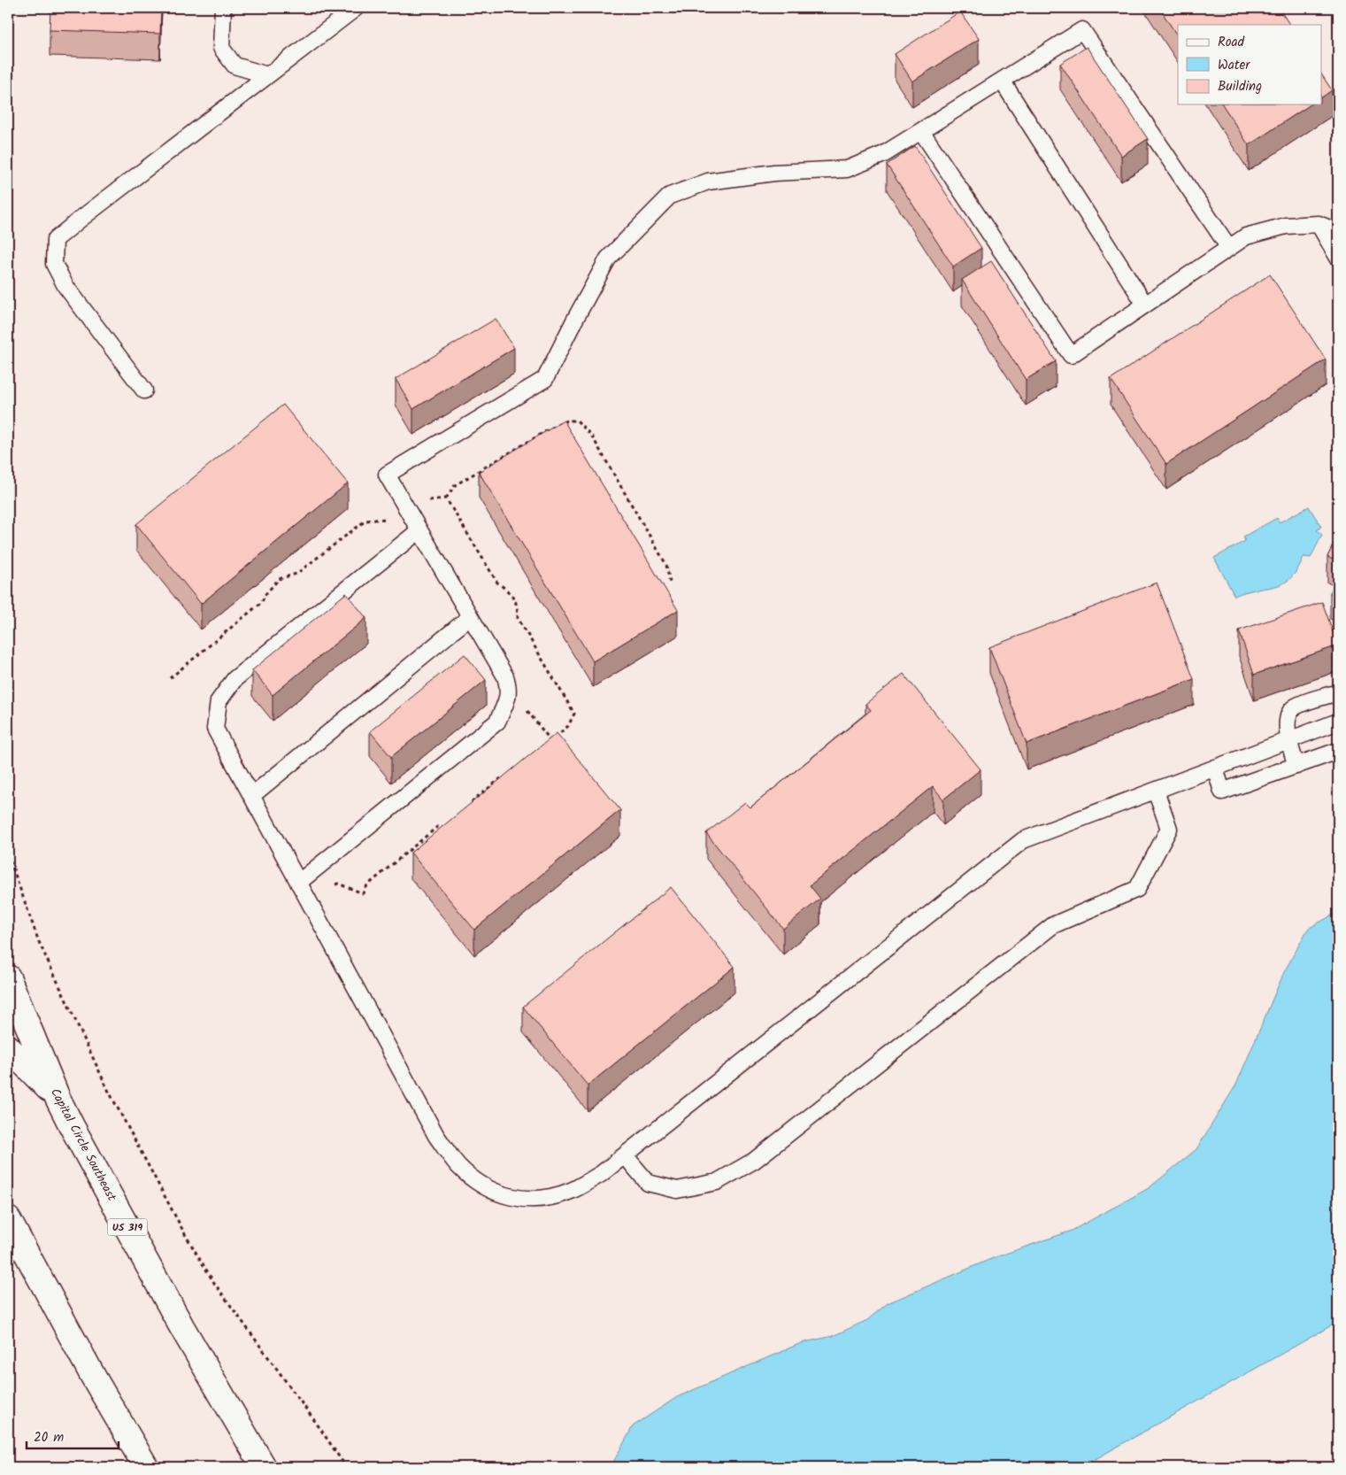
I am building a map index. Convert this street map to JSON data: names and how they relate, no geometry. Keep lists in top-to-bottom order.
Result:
{
  "streets": {
    "main road": ["Capital Circle Southeast", "US 319"]
  },
  "legend": ["Road", "Water", "Building"],
  "scale_bar": "20 m"
}
